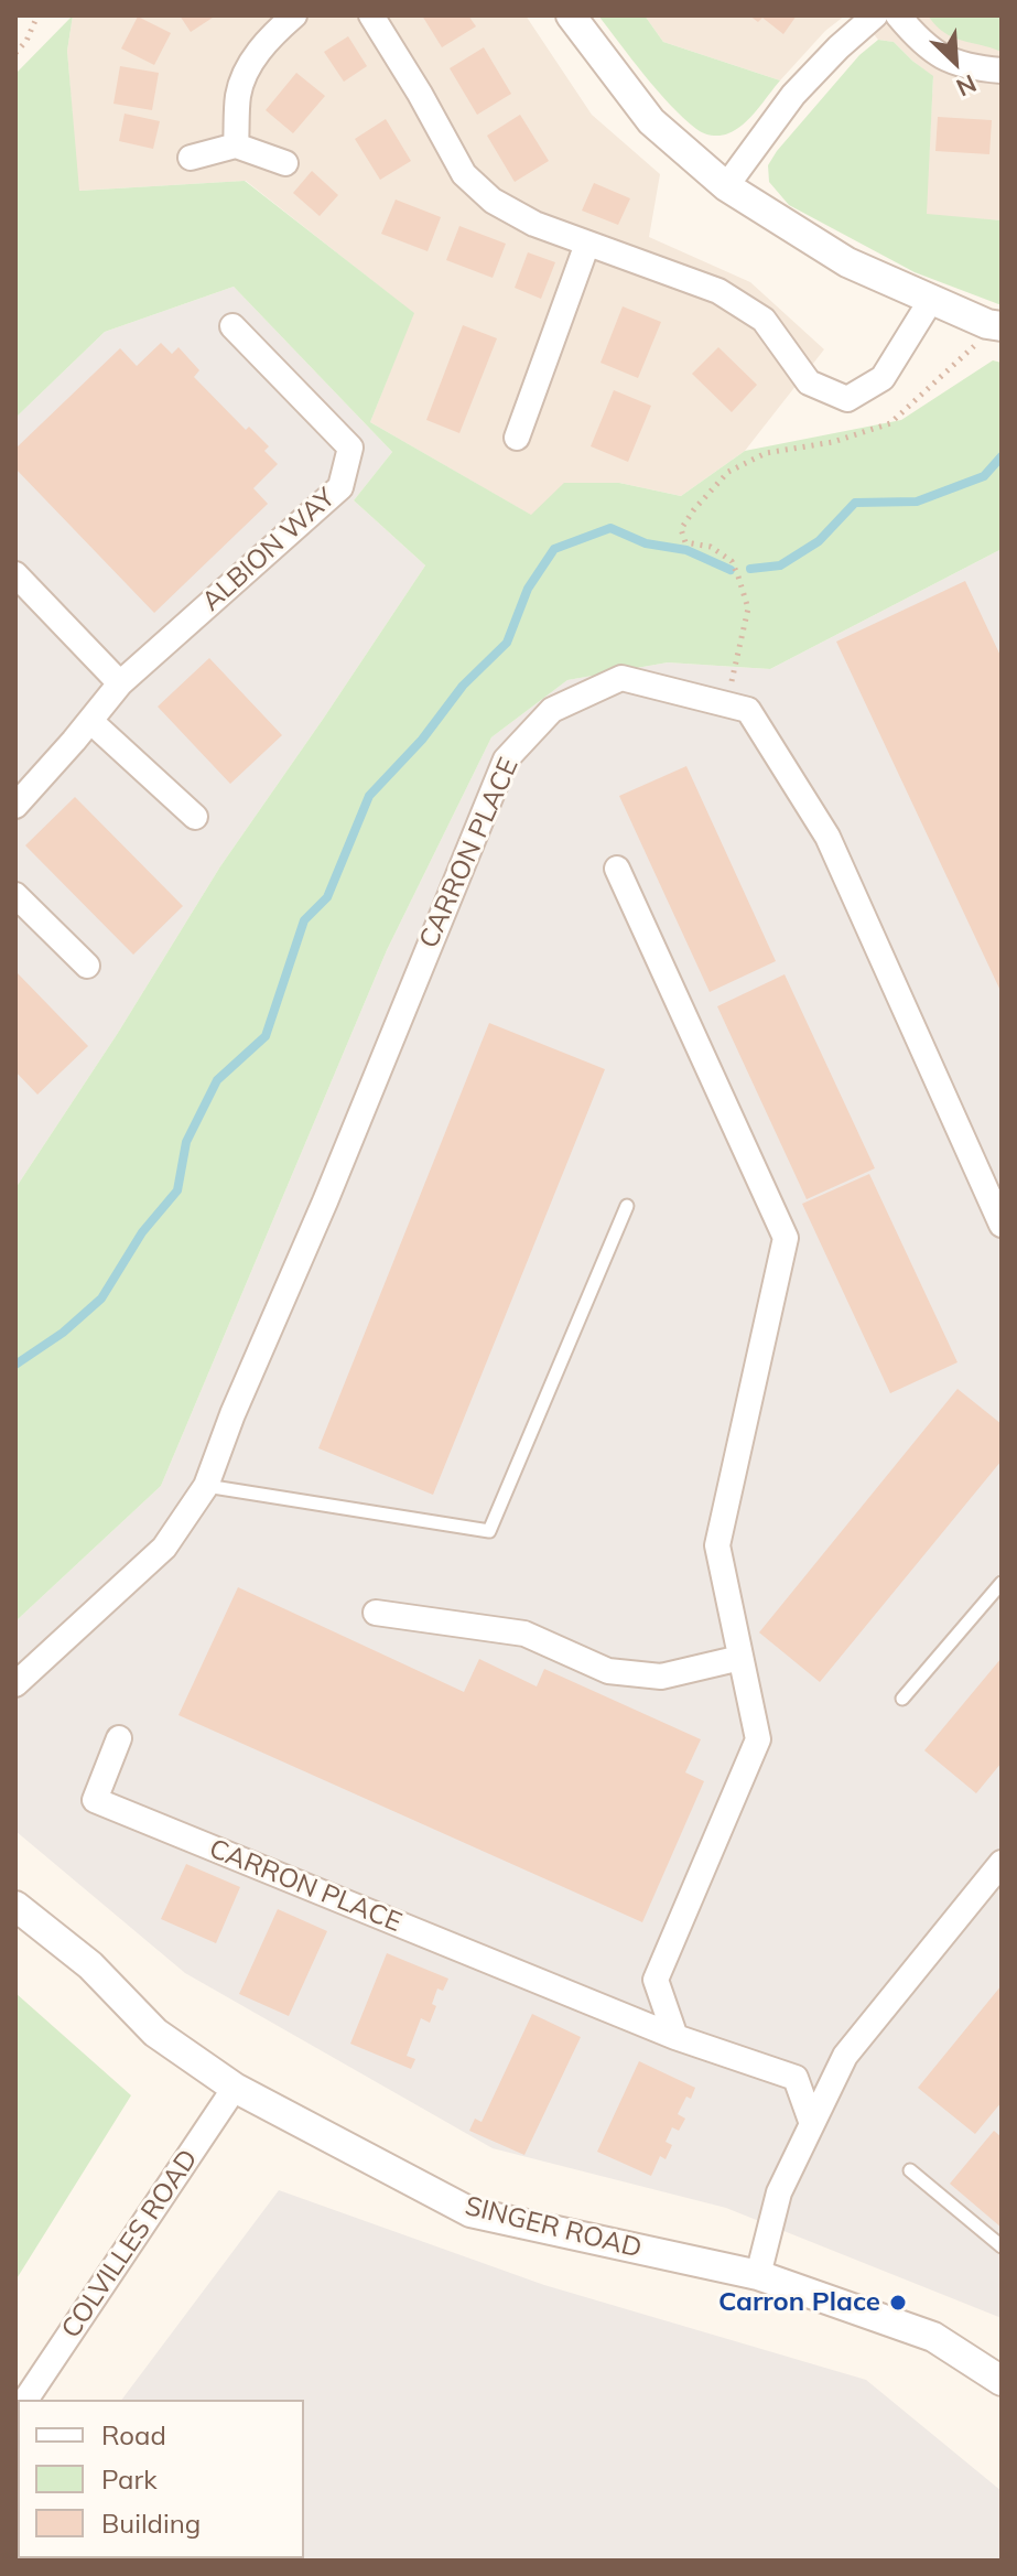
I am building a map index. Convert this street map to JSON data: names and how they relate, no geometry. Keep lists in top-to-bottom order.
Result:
{
  "streets": {
    "street": [
      "ALBION WAY",
      "CARRON PLACE",
      "SINGER ROAD",
      "COLVILLES ROAD"
    ]
  },
  "crossings": [
    ["SINGER ROAD", "COLVILLES ROAD"]
  ],
  "places": ["Carron Place"],
  "legend": ["Road", "Park", "Building"],
  "north": "bottom right"
}
